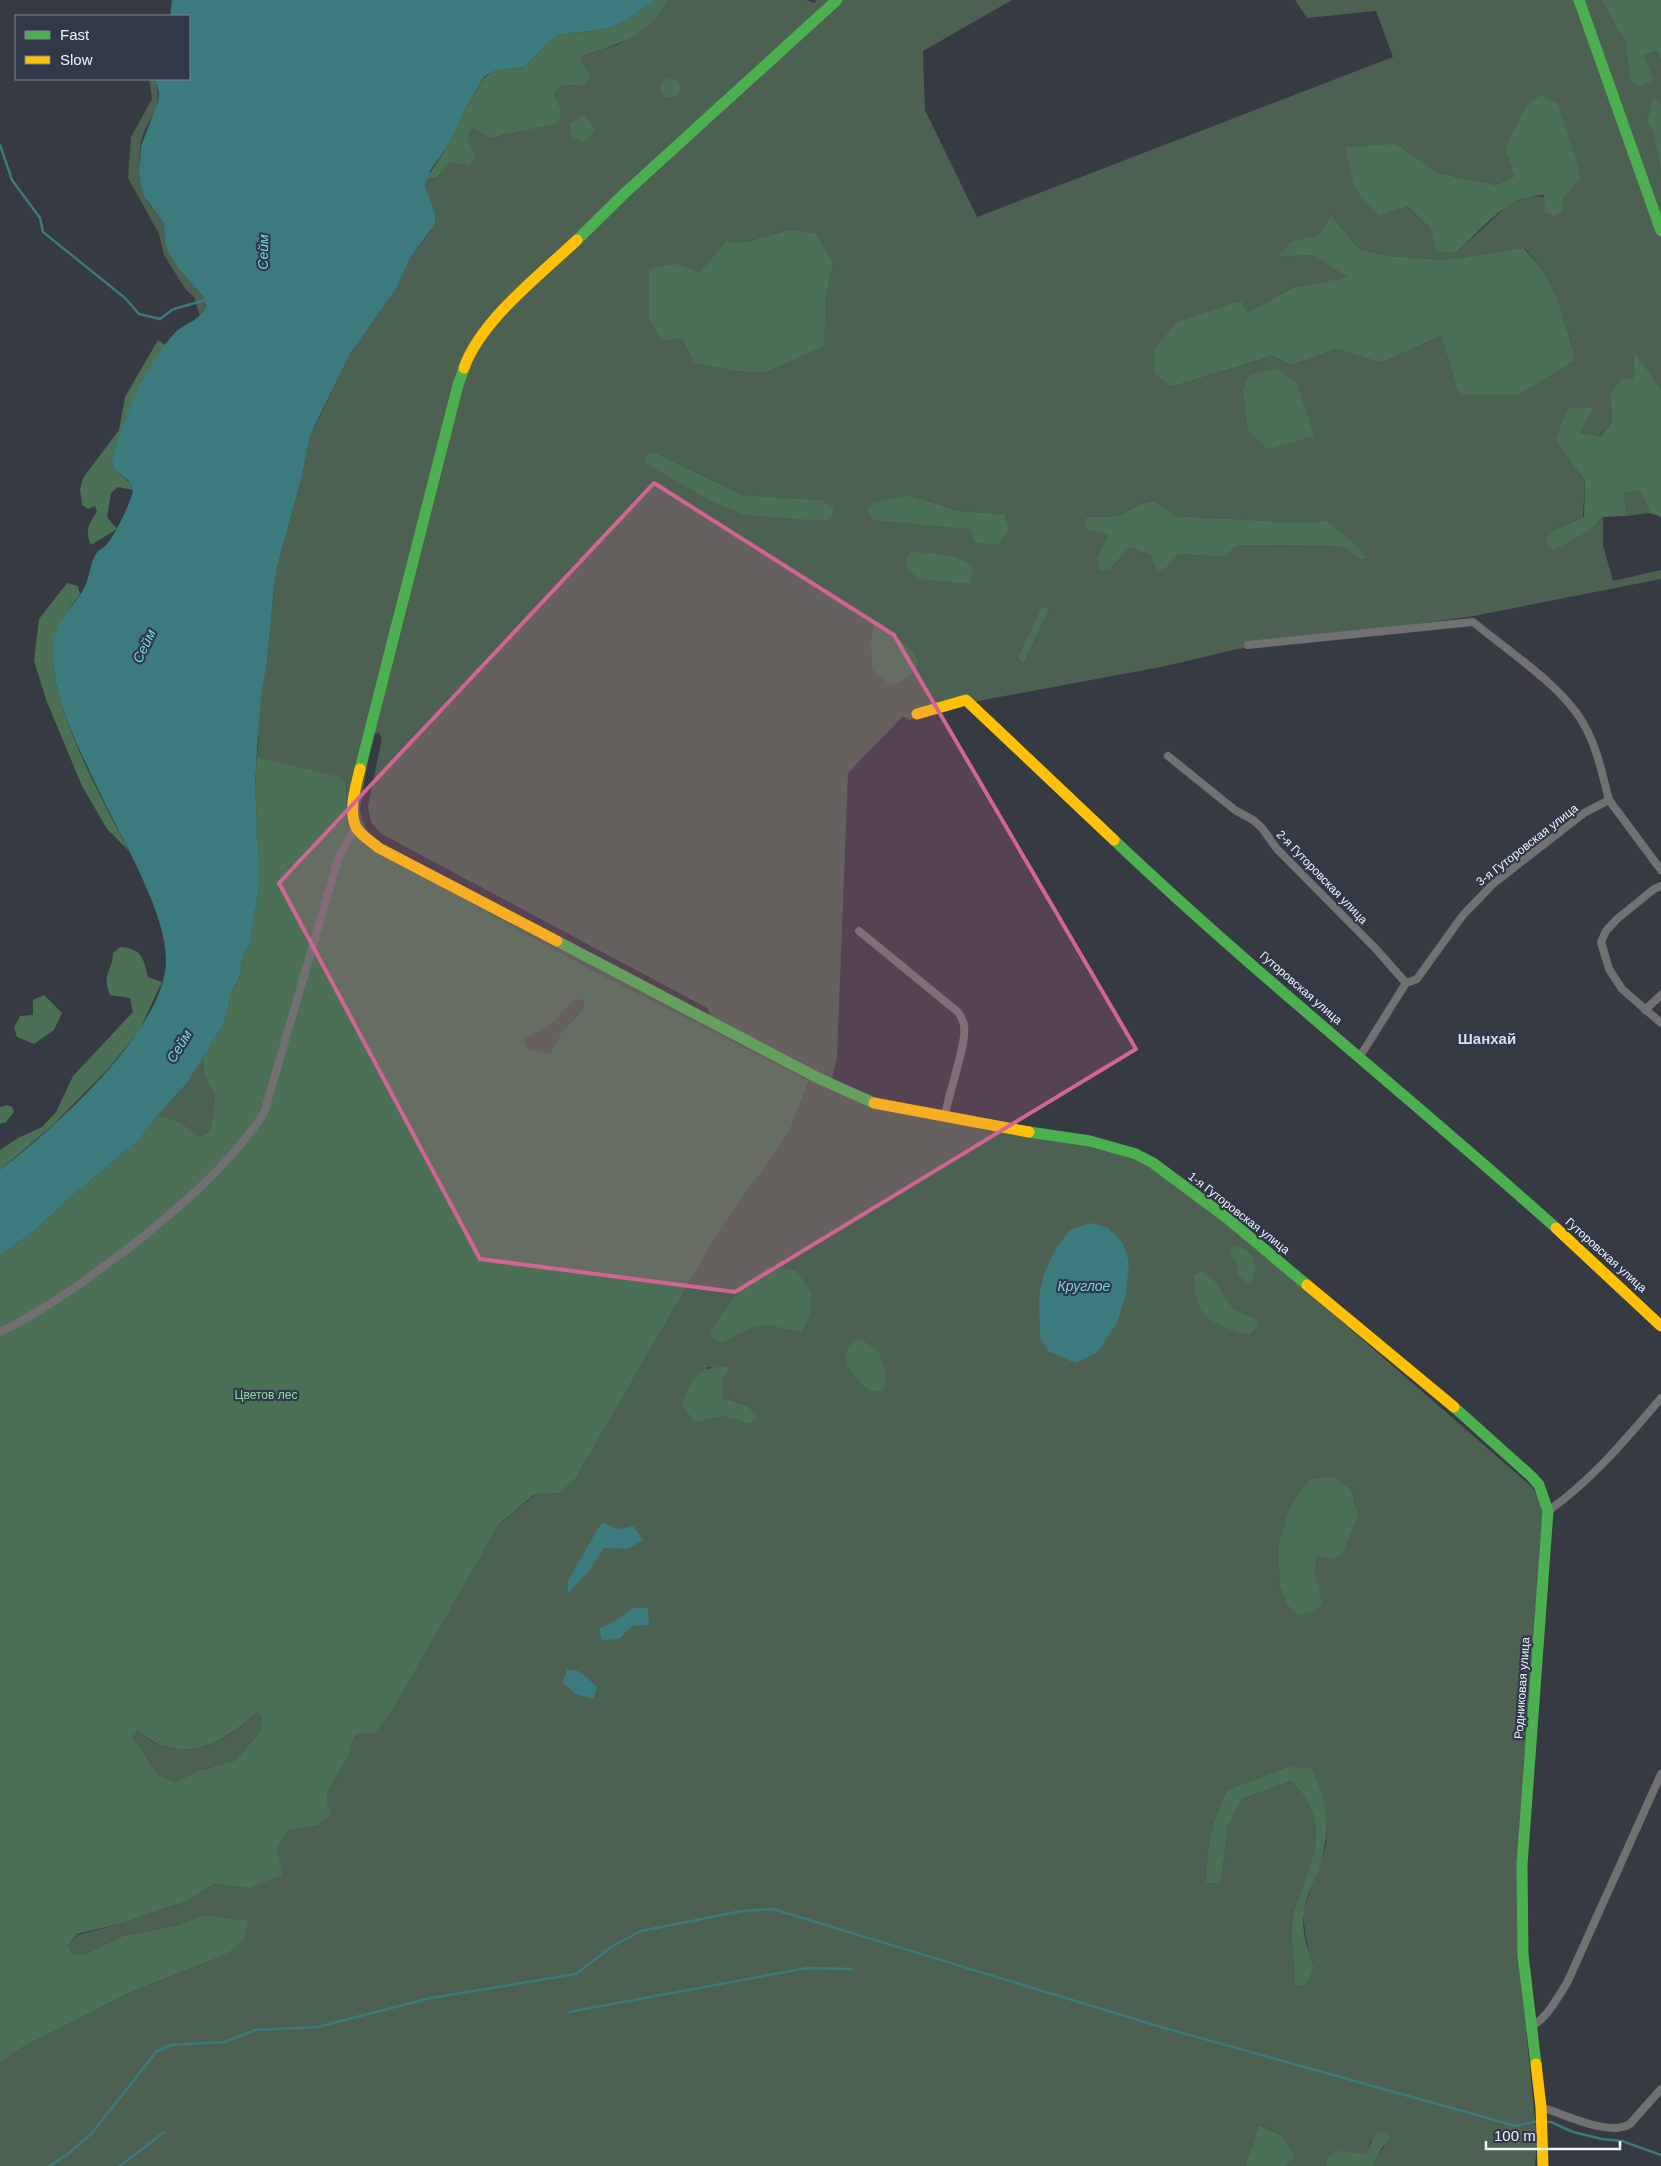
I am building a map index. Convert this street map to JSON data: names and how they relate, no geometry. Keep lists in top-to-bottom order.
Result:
{
  "streets": {
    "street": [
      "3-я Гуторовская улица",
      "2-я Гуторовская улица",
      "Гуторовская улица",
      "1-я Гуторовская улица",
      "Родниковая улица"
    ]
  },
  "crossings": [
    ["3-я Гуторовская улица", "2-я Гуторовская улица"],
    ["3-я Гуторовская улица", "Гуторовская улица"],
    ["1-я Гуторовская улица", "Родниковая улица"]
  ],
  "districts": ["Шанхай"],
  "water": ["Сейм", "Круглое"],
  "parks": ["Цветов лес"],
  "legend": ["Fast", "Slow"],
  "scale_bar": "100 m"
}
